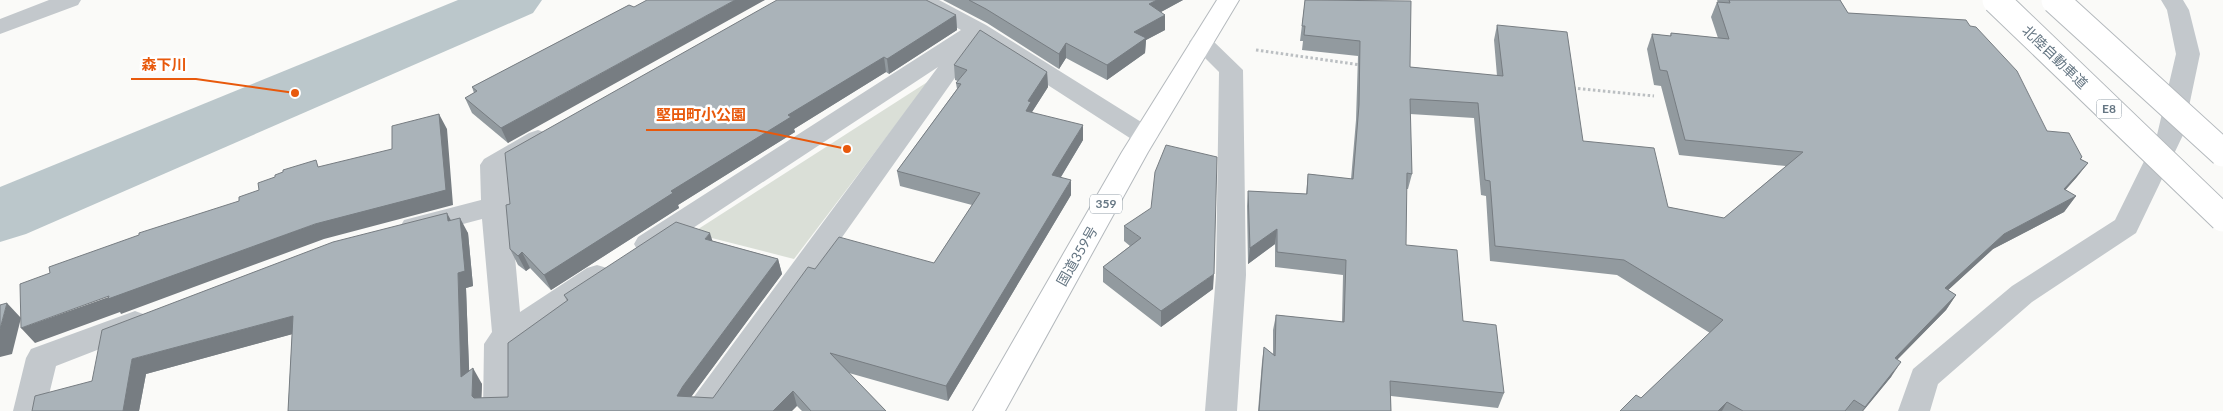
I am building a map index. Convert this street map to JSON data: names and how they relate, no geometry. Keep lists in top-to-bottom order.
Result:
{
  "streets": {
    "highway": [
      "北陸自動車道",
      "E8",
      "359",
      "国道359号"
    ]
  },
  "places": ["森下川", "堅田町小公園"]
}
